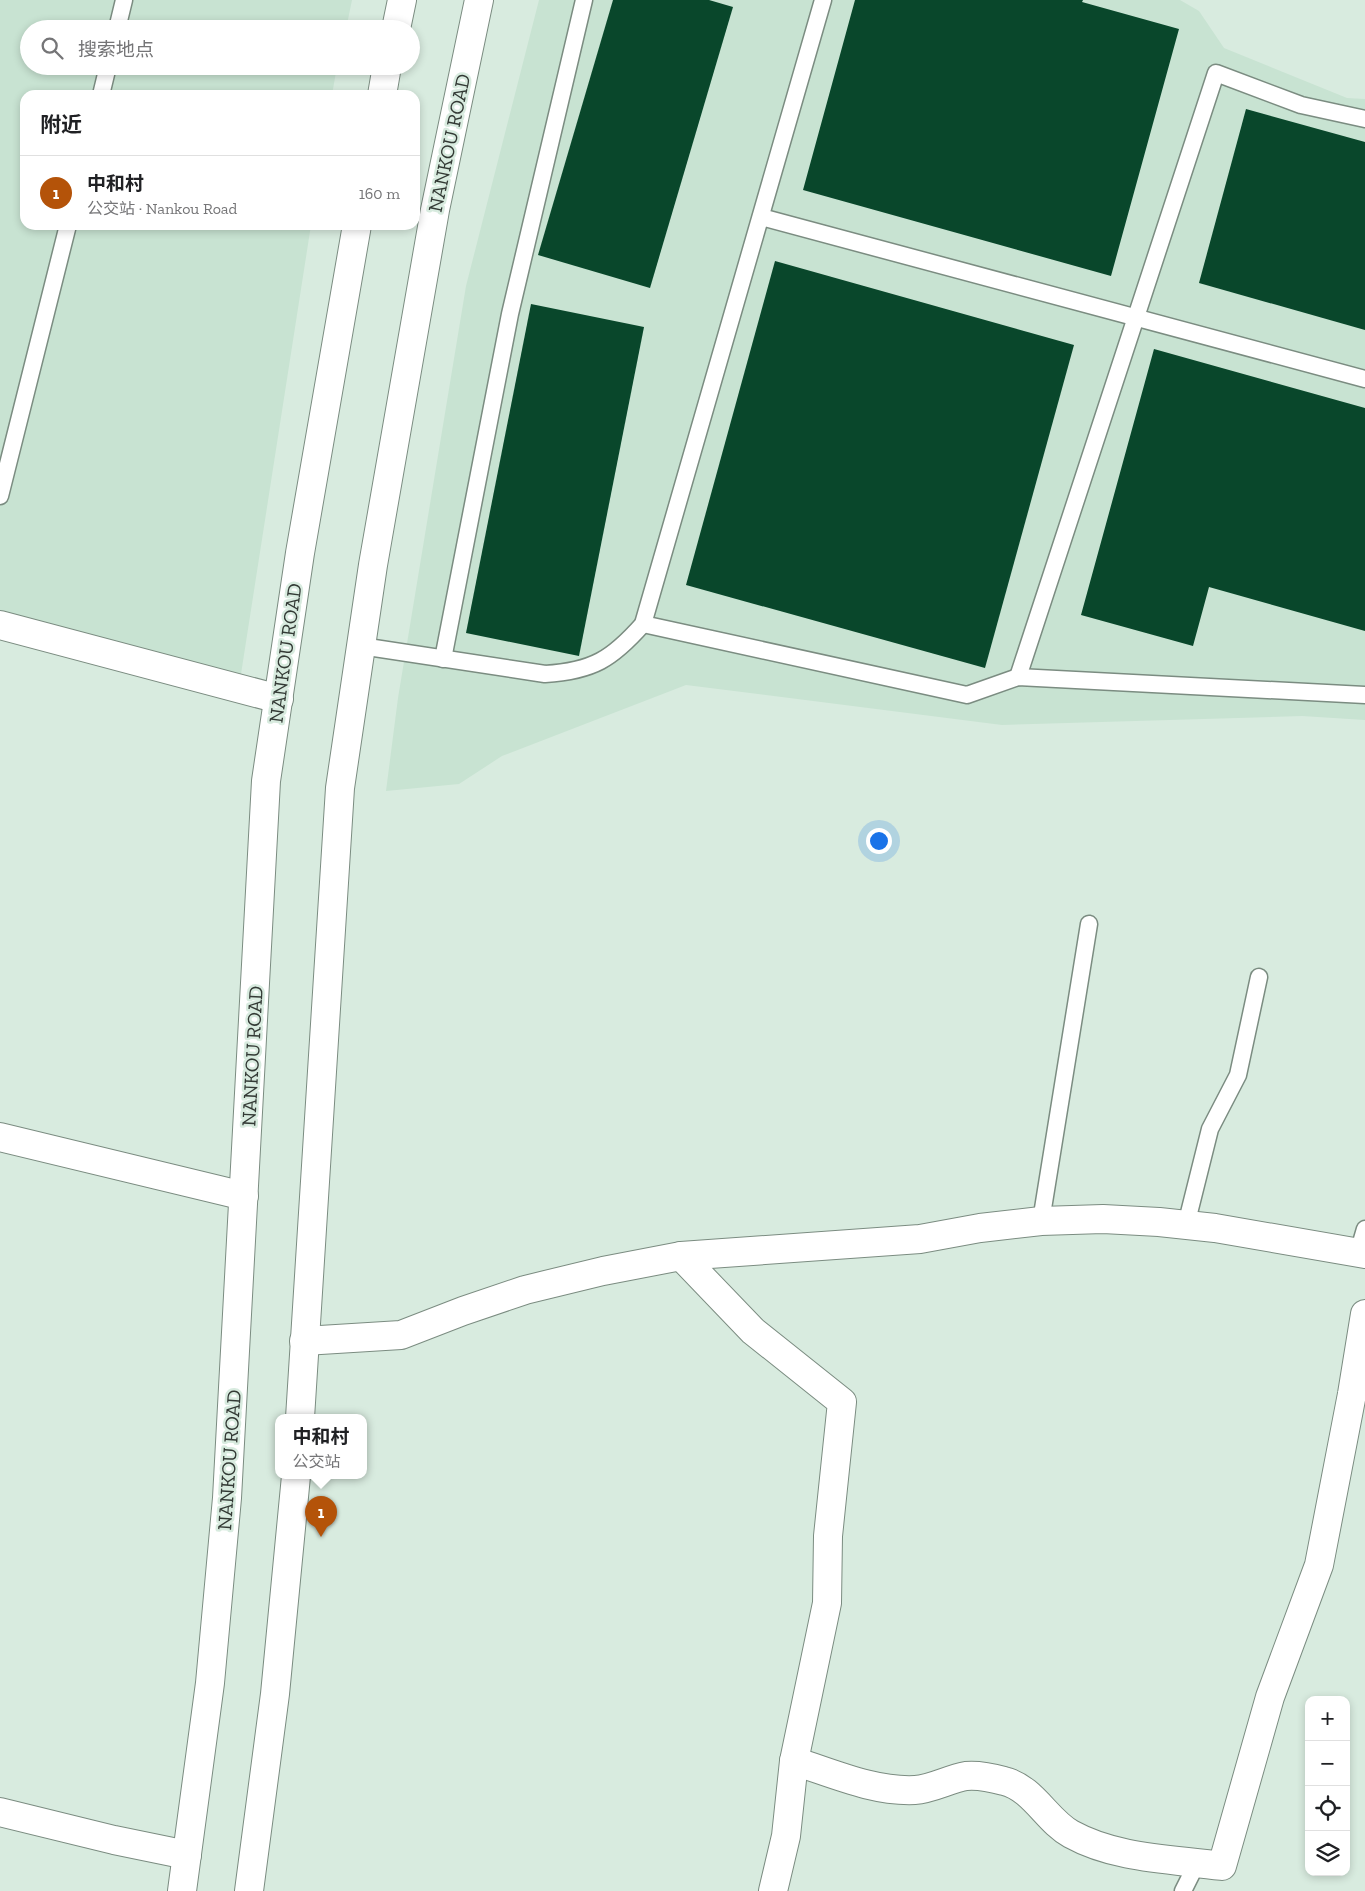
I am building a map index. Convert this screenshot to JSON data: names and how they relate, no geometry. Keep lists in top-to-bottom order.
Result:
{
  "streets": {
    "main road": ["NANKOU ROAD"]
  },
  "page": {
    "search": "搜索地点",
    "heading": "附近",
    "list": [
      {
        "mark": "1",
        "name": "中和村",
        "note": "公交站 · Nankou Road",
        "value": "160 m"
      }
    ],
    "popup": ["中和村", "公交站"],
    "pins": "1",
    "map_buttons": ["+", "−"]
  }
}
